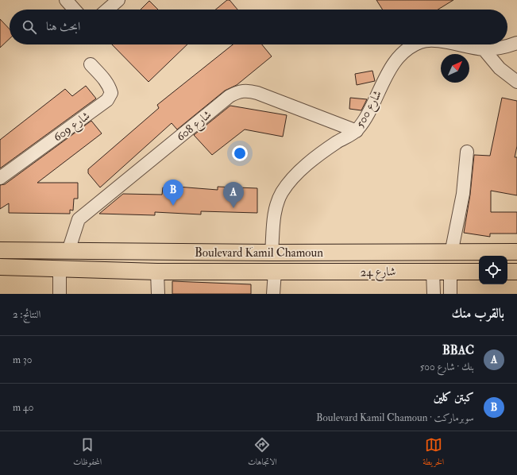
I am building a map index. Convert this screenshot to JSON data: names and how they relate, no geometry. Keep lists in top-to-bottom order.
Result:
{
  "streets": {
    "main road": ["Boulevard Kamil Chamoun", "شارع 24"],
    "street": ["شارع 500", "شارع 608", "شارع 609"]
  },
  "crossings": [
    ["شارع 500", "شارع 608"],
    ["شارع 500", "Boulevard Kamil Chamoun"],
    ["شارع 608", "Boulevard Kamil Chamoun"],
    ["Boulevard Kamil Chamoun", "شارع 24"]
  ],
  "north": "top right",
  "page": {
    "search": "ابحث هنا",
    "pins": ["B", "A"],
    "heading": ["بالقرب منك", "النتائج: 2"],
    "list": [
      {
        "mark": "A",
        "name": "BBAC",
        "note": "بنك · شارع 500",
        "value": "30 m"
      },
      {
        "mark": "B",
        "name": "كبتن كلين",
        "note": "سوبرماركت · Boulevard Kamil Chamoun",
        "value": "40 m"
      }
    ],
    "nav": ["الخريطة", "الاتجاهات", "المحفوظات"]
  }
}
